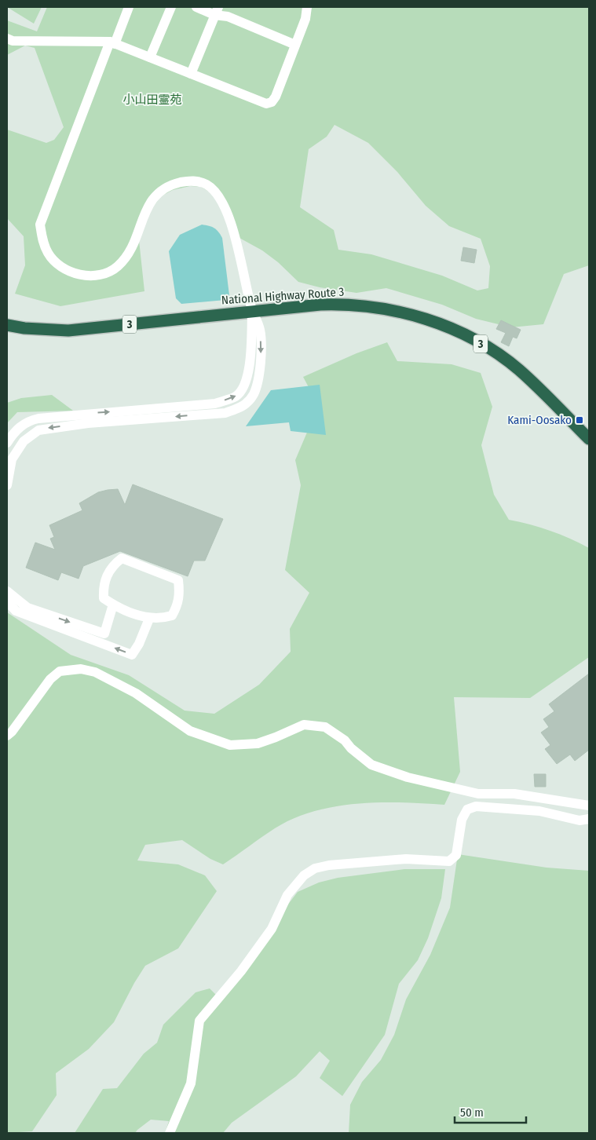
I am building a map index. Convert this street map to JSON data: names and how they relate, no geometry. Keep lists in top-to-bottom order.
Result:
{
  "streets": {
    "highway": ["National Highway Route 3", "3"]
  },
  "parks": ["小山田霊苑"],
  "places": {
    "transit": ["Kami-Oosako"]
  },
  "scale_bar": "50 m"
}
